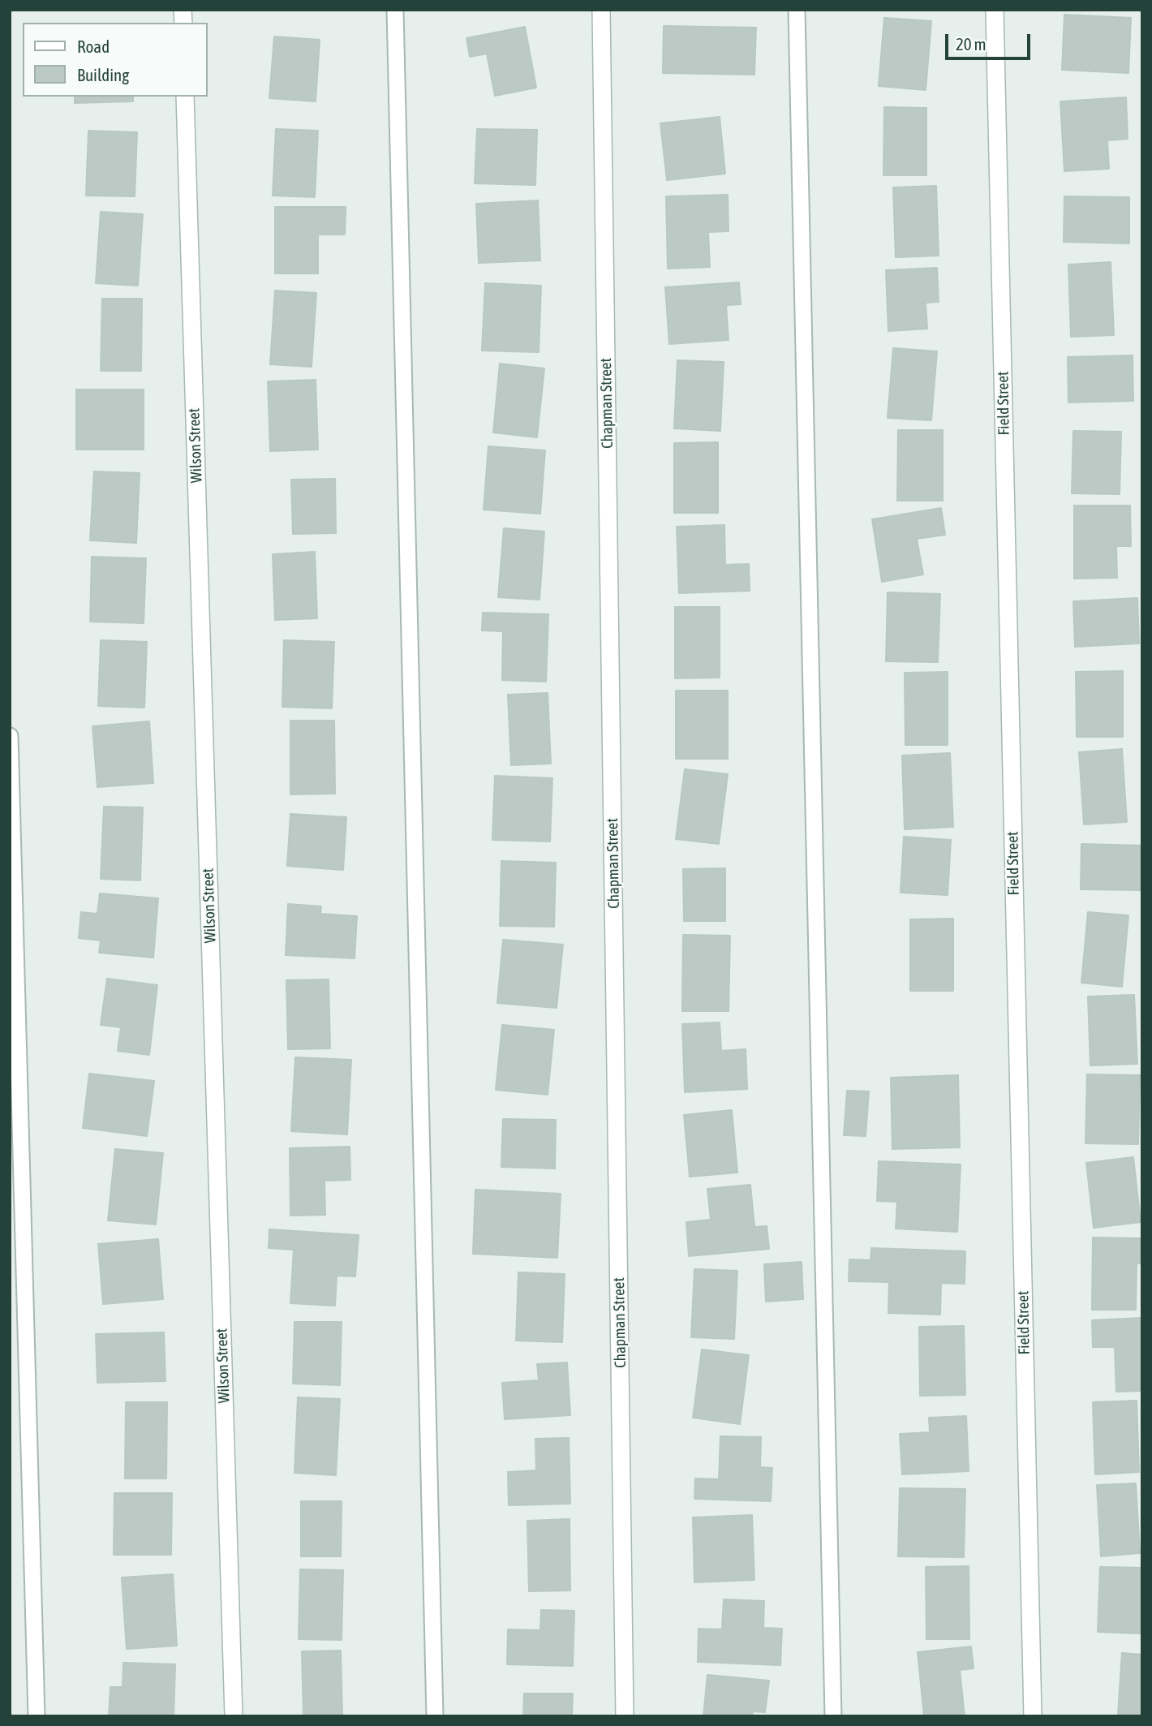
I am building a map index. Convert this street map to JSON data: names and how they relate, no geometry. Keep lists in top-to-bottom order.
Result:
{
  "streets": {
    "street": ["Chapman Street", "Field Street", "Wilson Street"]
  },
  "legend": ["Road", "Building"],
  "scale_bar": "20 m"
}
